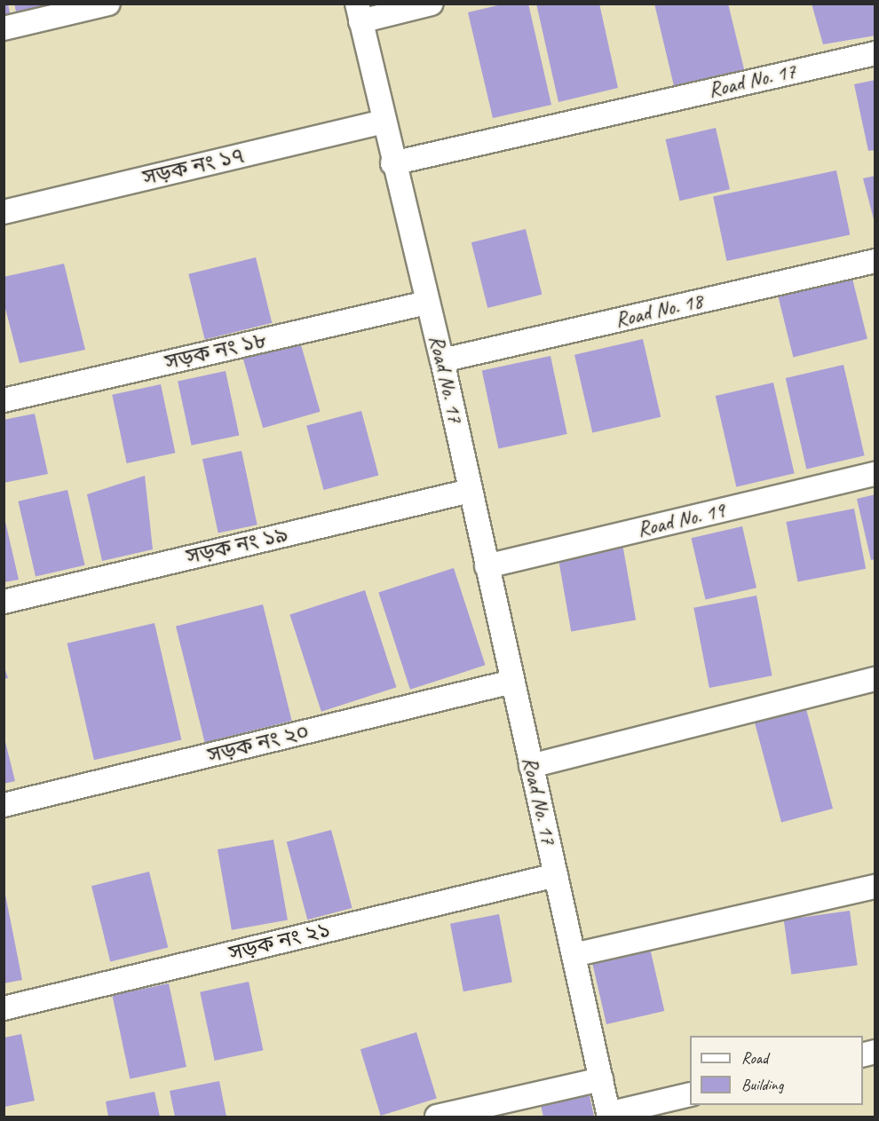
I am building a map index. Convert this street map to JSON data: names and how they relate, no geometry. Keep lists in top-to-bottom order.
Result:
{
  "streets": {
    "street": [
      "Road No. 17",
      "সড়ক নং ১৭",
      "Road No. 18",
      "সড়ক নং ১৮",
      "Road No. 19",
      "সড়ক নং ১৯",
      "সড়ক নং ২০",
      "সড়ক নং ২১"
    ]
  },
  "crossings": [
    ["Road No. 17", "Road No. 18"],
    ["Road No. 17", "সড়ক নং ১৮"],
    ["Road No. 17", "Road No. 19"],
    ["Road No. 17", "সড়ক নং ১৯"],
    ["Road No. 17", "সড়ক নং ২০"],
    ["Road No. 17", "সড়ক নং ২১"]
  ],
  "legend": ["Road", "Building"]
}
